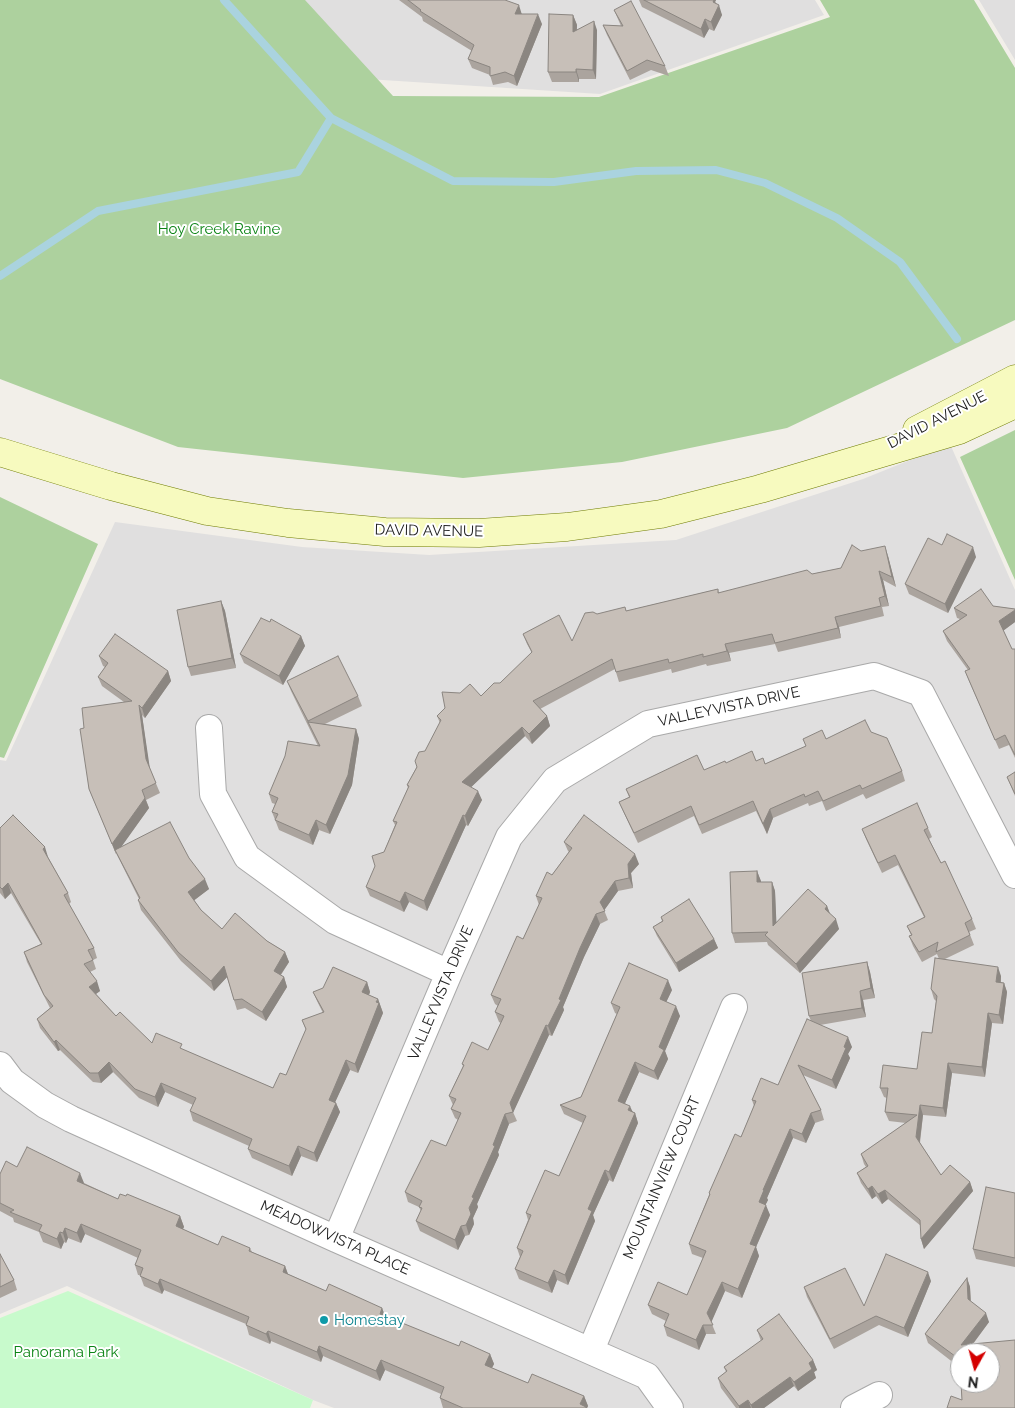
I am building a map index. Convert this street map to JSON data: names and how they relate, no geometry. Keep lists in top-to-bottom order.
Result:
{
  "streets": {
    "main road": ["DAVID AVENUE"],
    "street": ["VALLEYVISTA DRIVE", "MOUNTAINVIEW COURT", "MEADOWVISTA PLACE"]
  },
  "crossings": [
    ["VALLEYVISTA DRIVE", "MEADOWVISTA PLACE"],
    ["MOUNTAINVIEW COURT", "MEADOWVISTA PLACE"]
  ],
  "parks": ["Hoy Creek Ravine", "Panorama Park"],
  "places": ["Homestay"],
  "north": "bottom"
}
